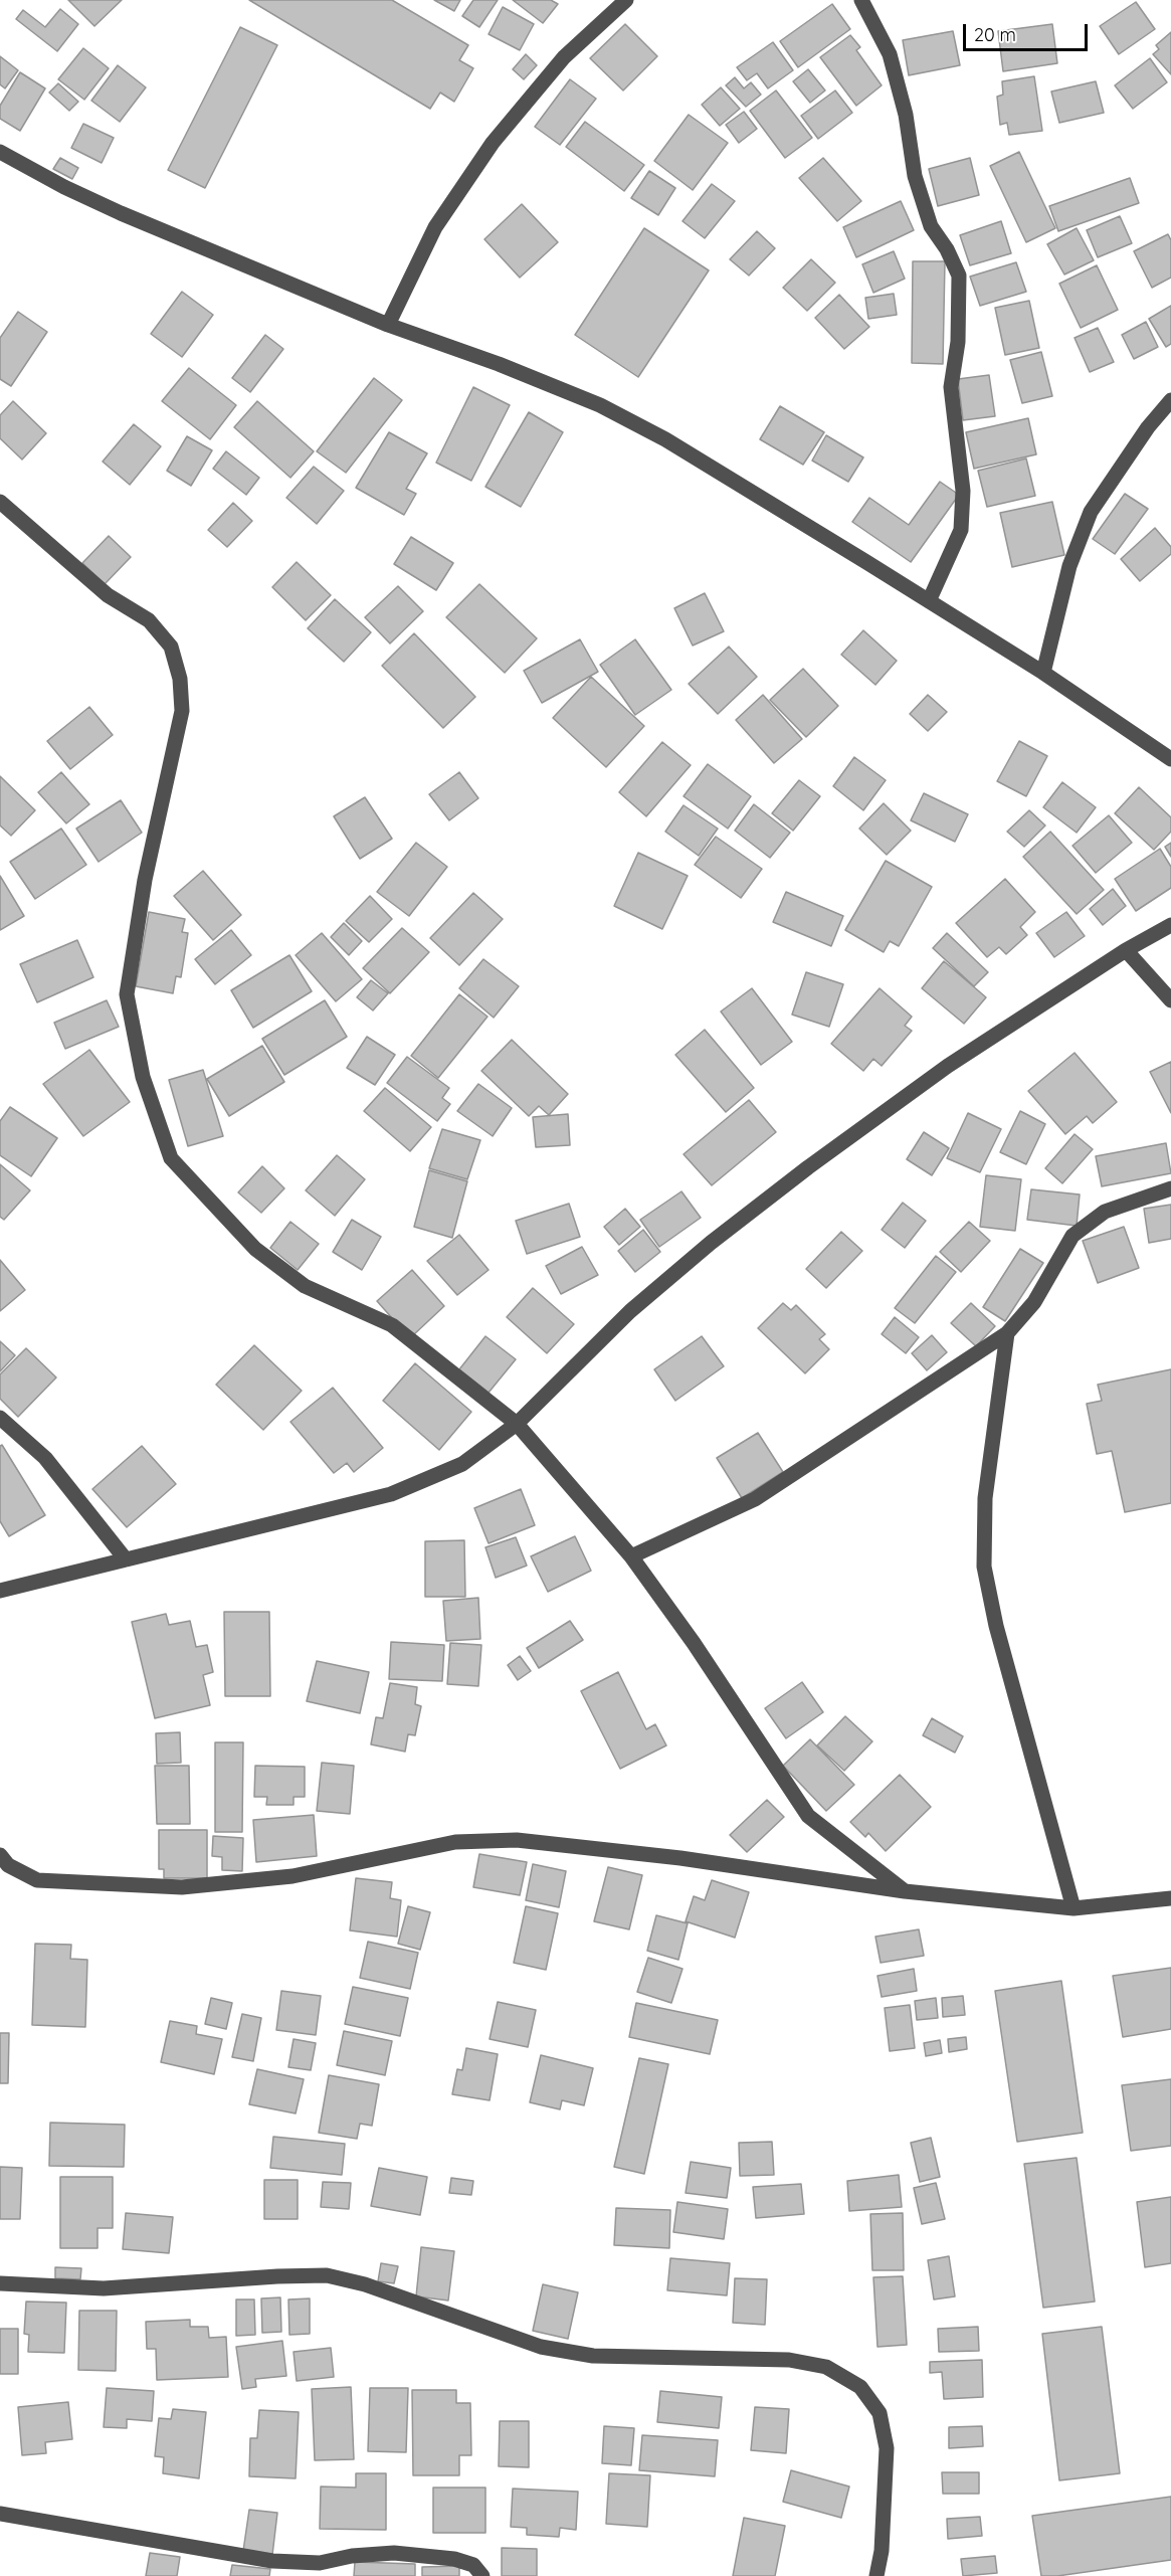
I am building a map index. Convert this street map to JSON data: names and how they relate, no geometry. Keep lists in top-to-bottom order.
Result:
{
  "scale_bar": "20 m"
}
